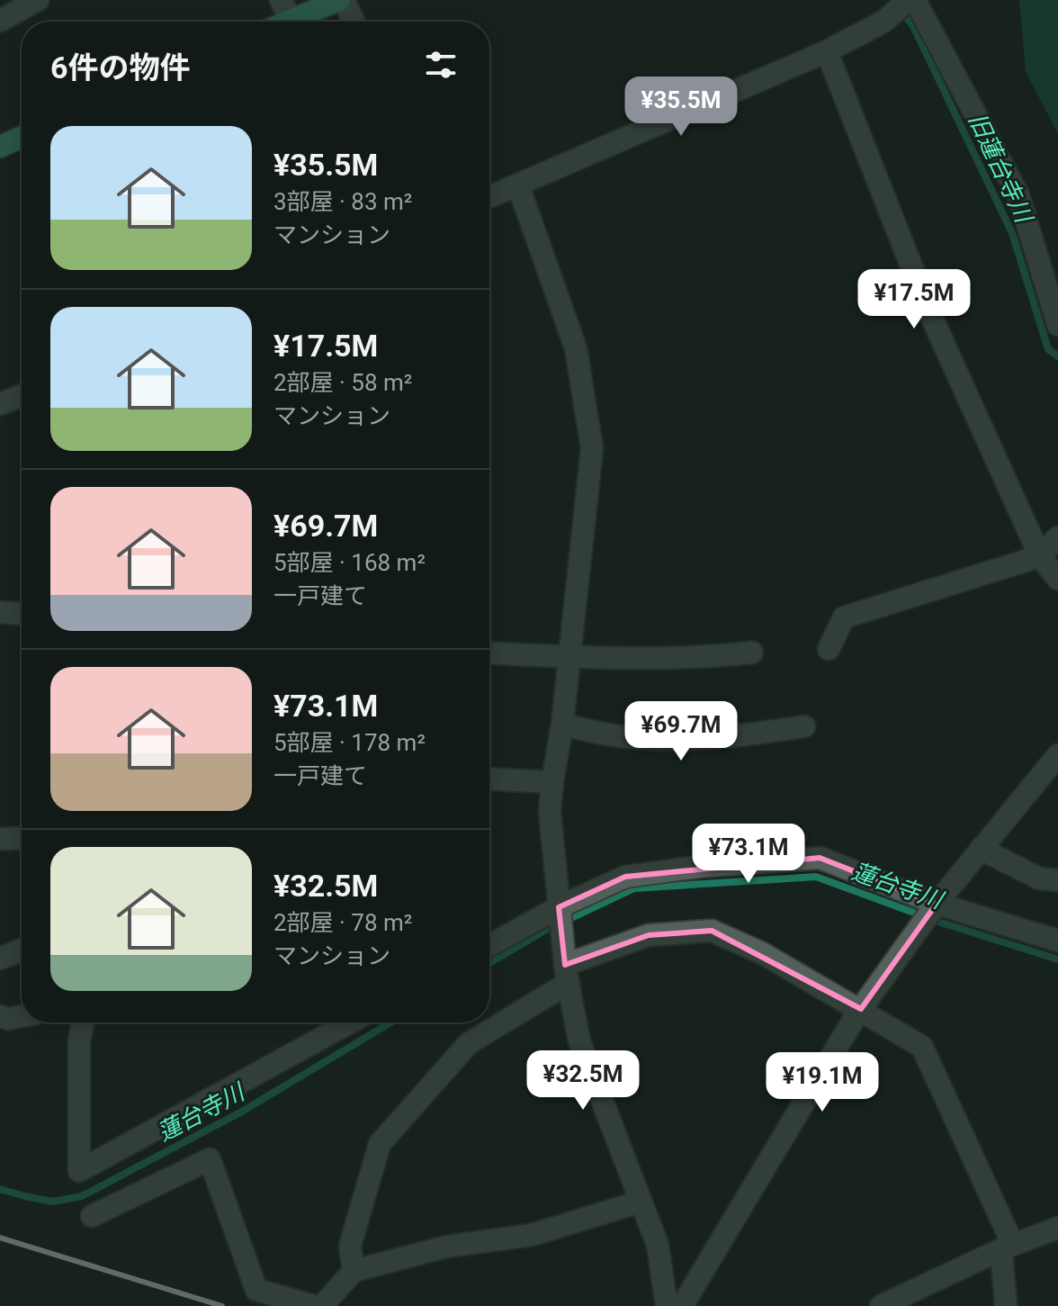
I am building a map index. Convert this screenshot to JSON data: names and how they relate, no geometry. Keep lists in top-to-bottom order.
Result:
{
  "water": ["旧蓮台寺川", "蓮台寺川"],
  "page": {
    "heading": "6件の物件",
    "price": [
      "¥35.5M",
      "¥17.5M",
      "¥69.7M",
      "¥73.1M",
      "¥32.5M",
      "¥19.1M"
    ],
    "list": [
      {
        "name": "¥35.5M",
        "note": "3部屋 · 83 m² · マンション"
      },
      {
        "name": "¥17.5M",
        "note": "2部屋 · 58 m² · マンション"
      },
      {
        "name": "¥69.7M",
        "note": "5部屋 · 168 m² · 一戸建て"
      },
      {
        "name": "¥73.1M",
        "note": "5部屋 · 178 m² · 一戸建て"
      },
      {
        "name": "¥32.5M",
        "note": "2部屋 · 78 m² · マンション"
      }
    ]
  }
}
